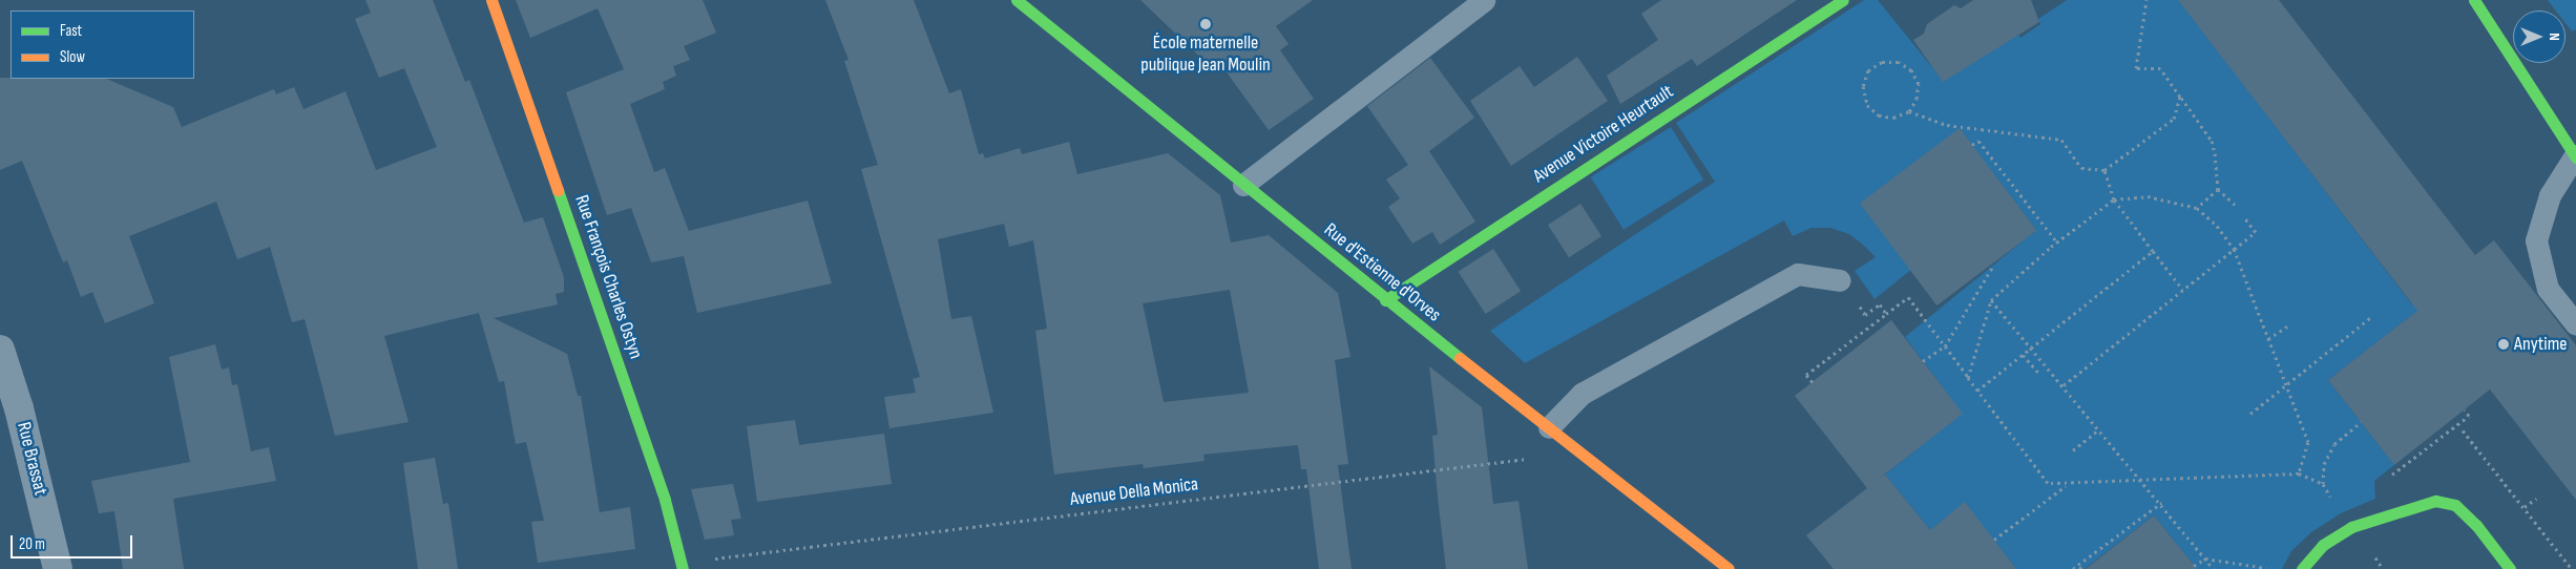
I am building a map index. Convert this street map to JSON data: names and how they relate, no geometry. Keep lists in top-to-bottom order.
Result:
{
  "streets": {
    "street": [
      "Avenue Victoire Heurtault",
      "Rue d'Estienne d'Orves",
      "Rue François Charles Ostyn",
      "Rue Brassat"
    ],
    "path": ["Avenue Della Monica"]
  },
  "crossings": [
    ["Avenue Victoire Heurtault", "Rue d'Estienne d'Orves"],
    ["Rue François Charles Ostyn", "Avenue Della Monica"]
  ],
  "places": ["École maternelle publique Jean Moulin", "Anytime"],
  "legend": ["Fast", "Slow"],
  "scale_bar": "20 m",
  "north": "right"
}
